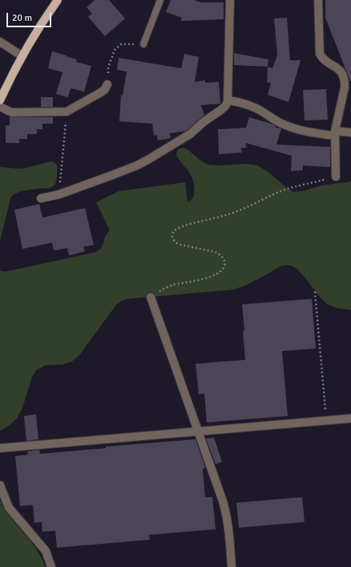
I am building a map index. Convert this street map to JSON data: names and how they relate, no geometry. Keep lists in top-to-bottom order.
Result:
{
  "scale_bar": "20 m"
}
